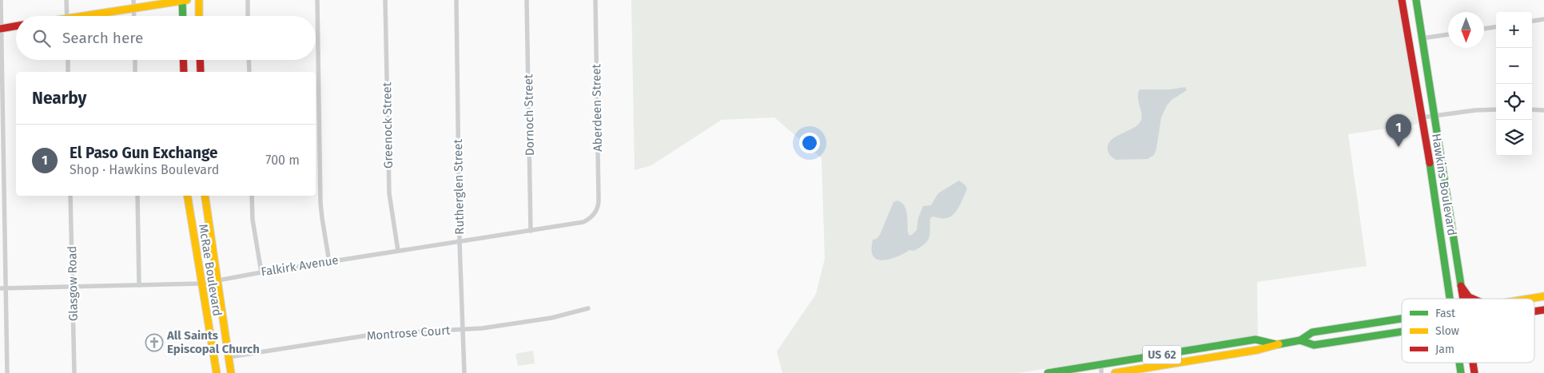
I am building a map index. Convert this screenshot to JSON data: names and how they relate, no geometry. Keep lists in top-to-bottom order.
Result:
{
  "streets": {
    "main road": ["Hawkins Boulevard", "McRae Boulevard", "US 62"],
    "street": [
      "Aberdeen Street",
      "Dornoch Street",
      "Greenock Street",
      "Rutherglen Street",
      "Falkirk Avenue",
      "Glasgow Road",
      "Montrose Court"
    ]
  },
  "crossings": [
    ["Aberdeen Street", "Falkirk Avenue"],
    ["Dornoch Street", "Falkirk Avenue"],
    ["Greenock Street", "Falkirk Avenue"],
    ["Rutherglen Street", "Falkirk Avenue"],
    ["Rutherglen Street", "Montrose Court"],
    ["Falkirk Avenue", "McRae Boulevard"],
    ["Falkirk Avenue", "Glasgow Road"],
    ["McRae Boulevard", "Montrose Court"]
  ],
  "places": {
    "church": ["All Saints Episcopal Church"]
  },
  "legend": ["Fast", "Slow", "Jam"],
  "north": "bottom",
  "page": {
    "map_buttons": ["+", "−"],
    "search": "Search here",
    "heading": "Nearby",
    "pins": "1",
    "list": [
      {
        "mark": "1",
        "name": "El Paso Gun Exchange",
        "note": "Shop · Hawkins Boulevard",
        "value": "700 m"
      }
    ]
  }
}
